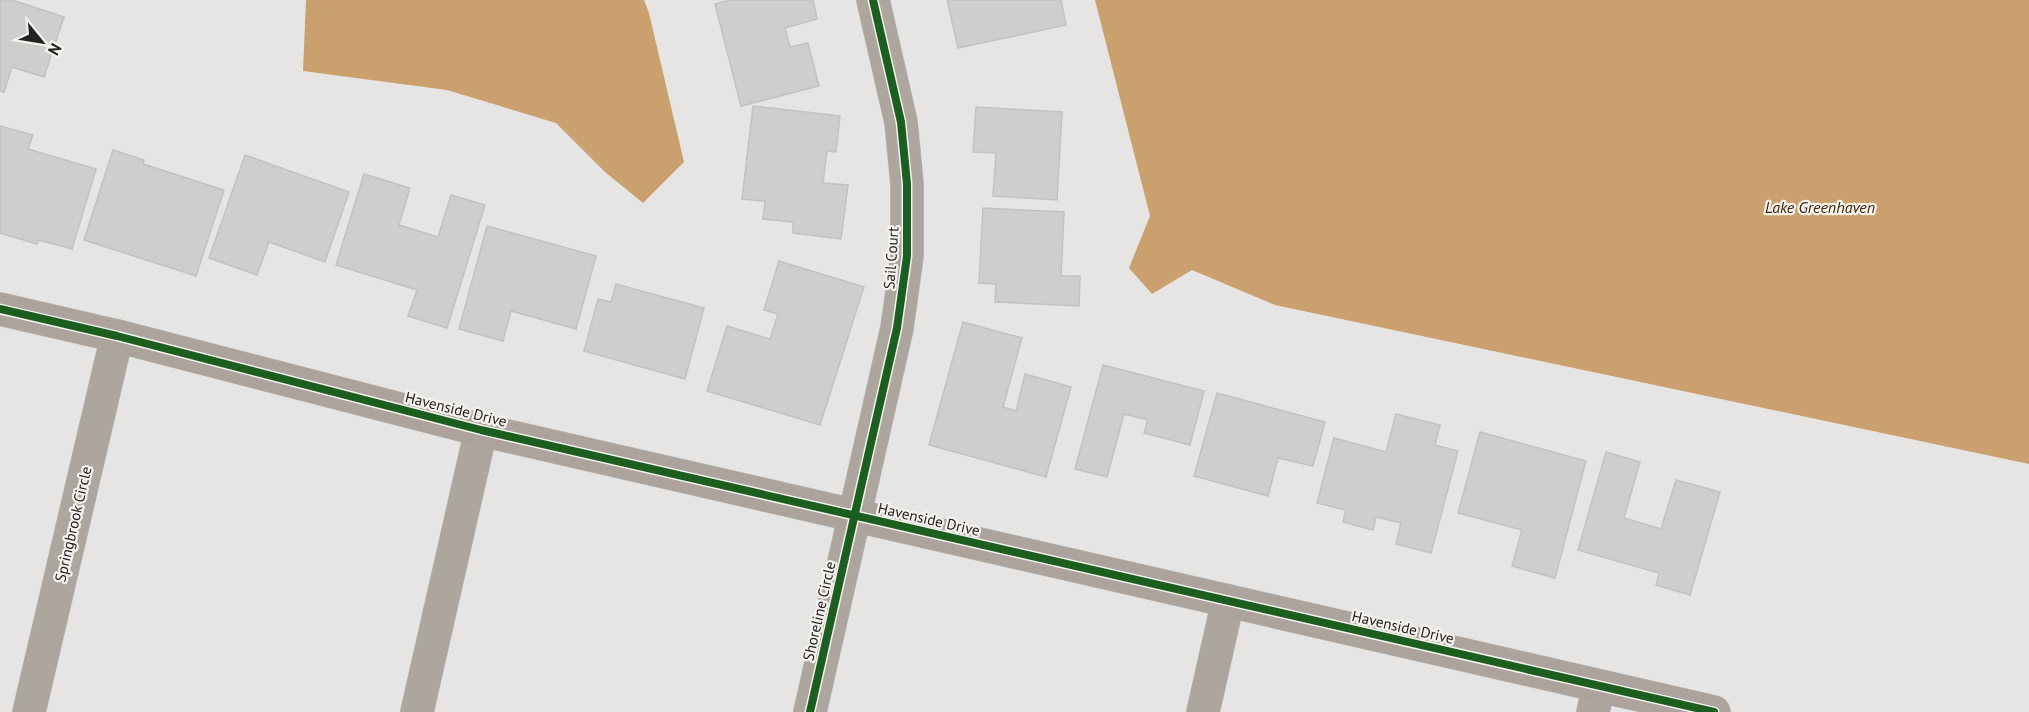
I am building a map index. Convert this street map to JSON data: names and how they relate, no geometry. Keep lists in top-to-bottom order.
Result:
{
  "streets": {
    "street": [
      "Sail Court",
      "Havenside Drive",
      "Springbrook Circle",
      "Shoreline Circle"
    ]
  },
  "crossings": [
    ["Sail Court", "Havenside Drive"],
    ["Sail Court", "Shoreline Circle"],
    ["Havenside Drive", "Springbrook Circle"],
    ["Havenside Drive", "Shoreline Circle"]
  ],
  "water": ["Lake Greenhaven"],
  "north": "bottom right"
}
